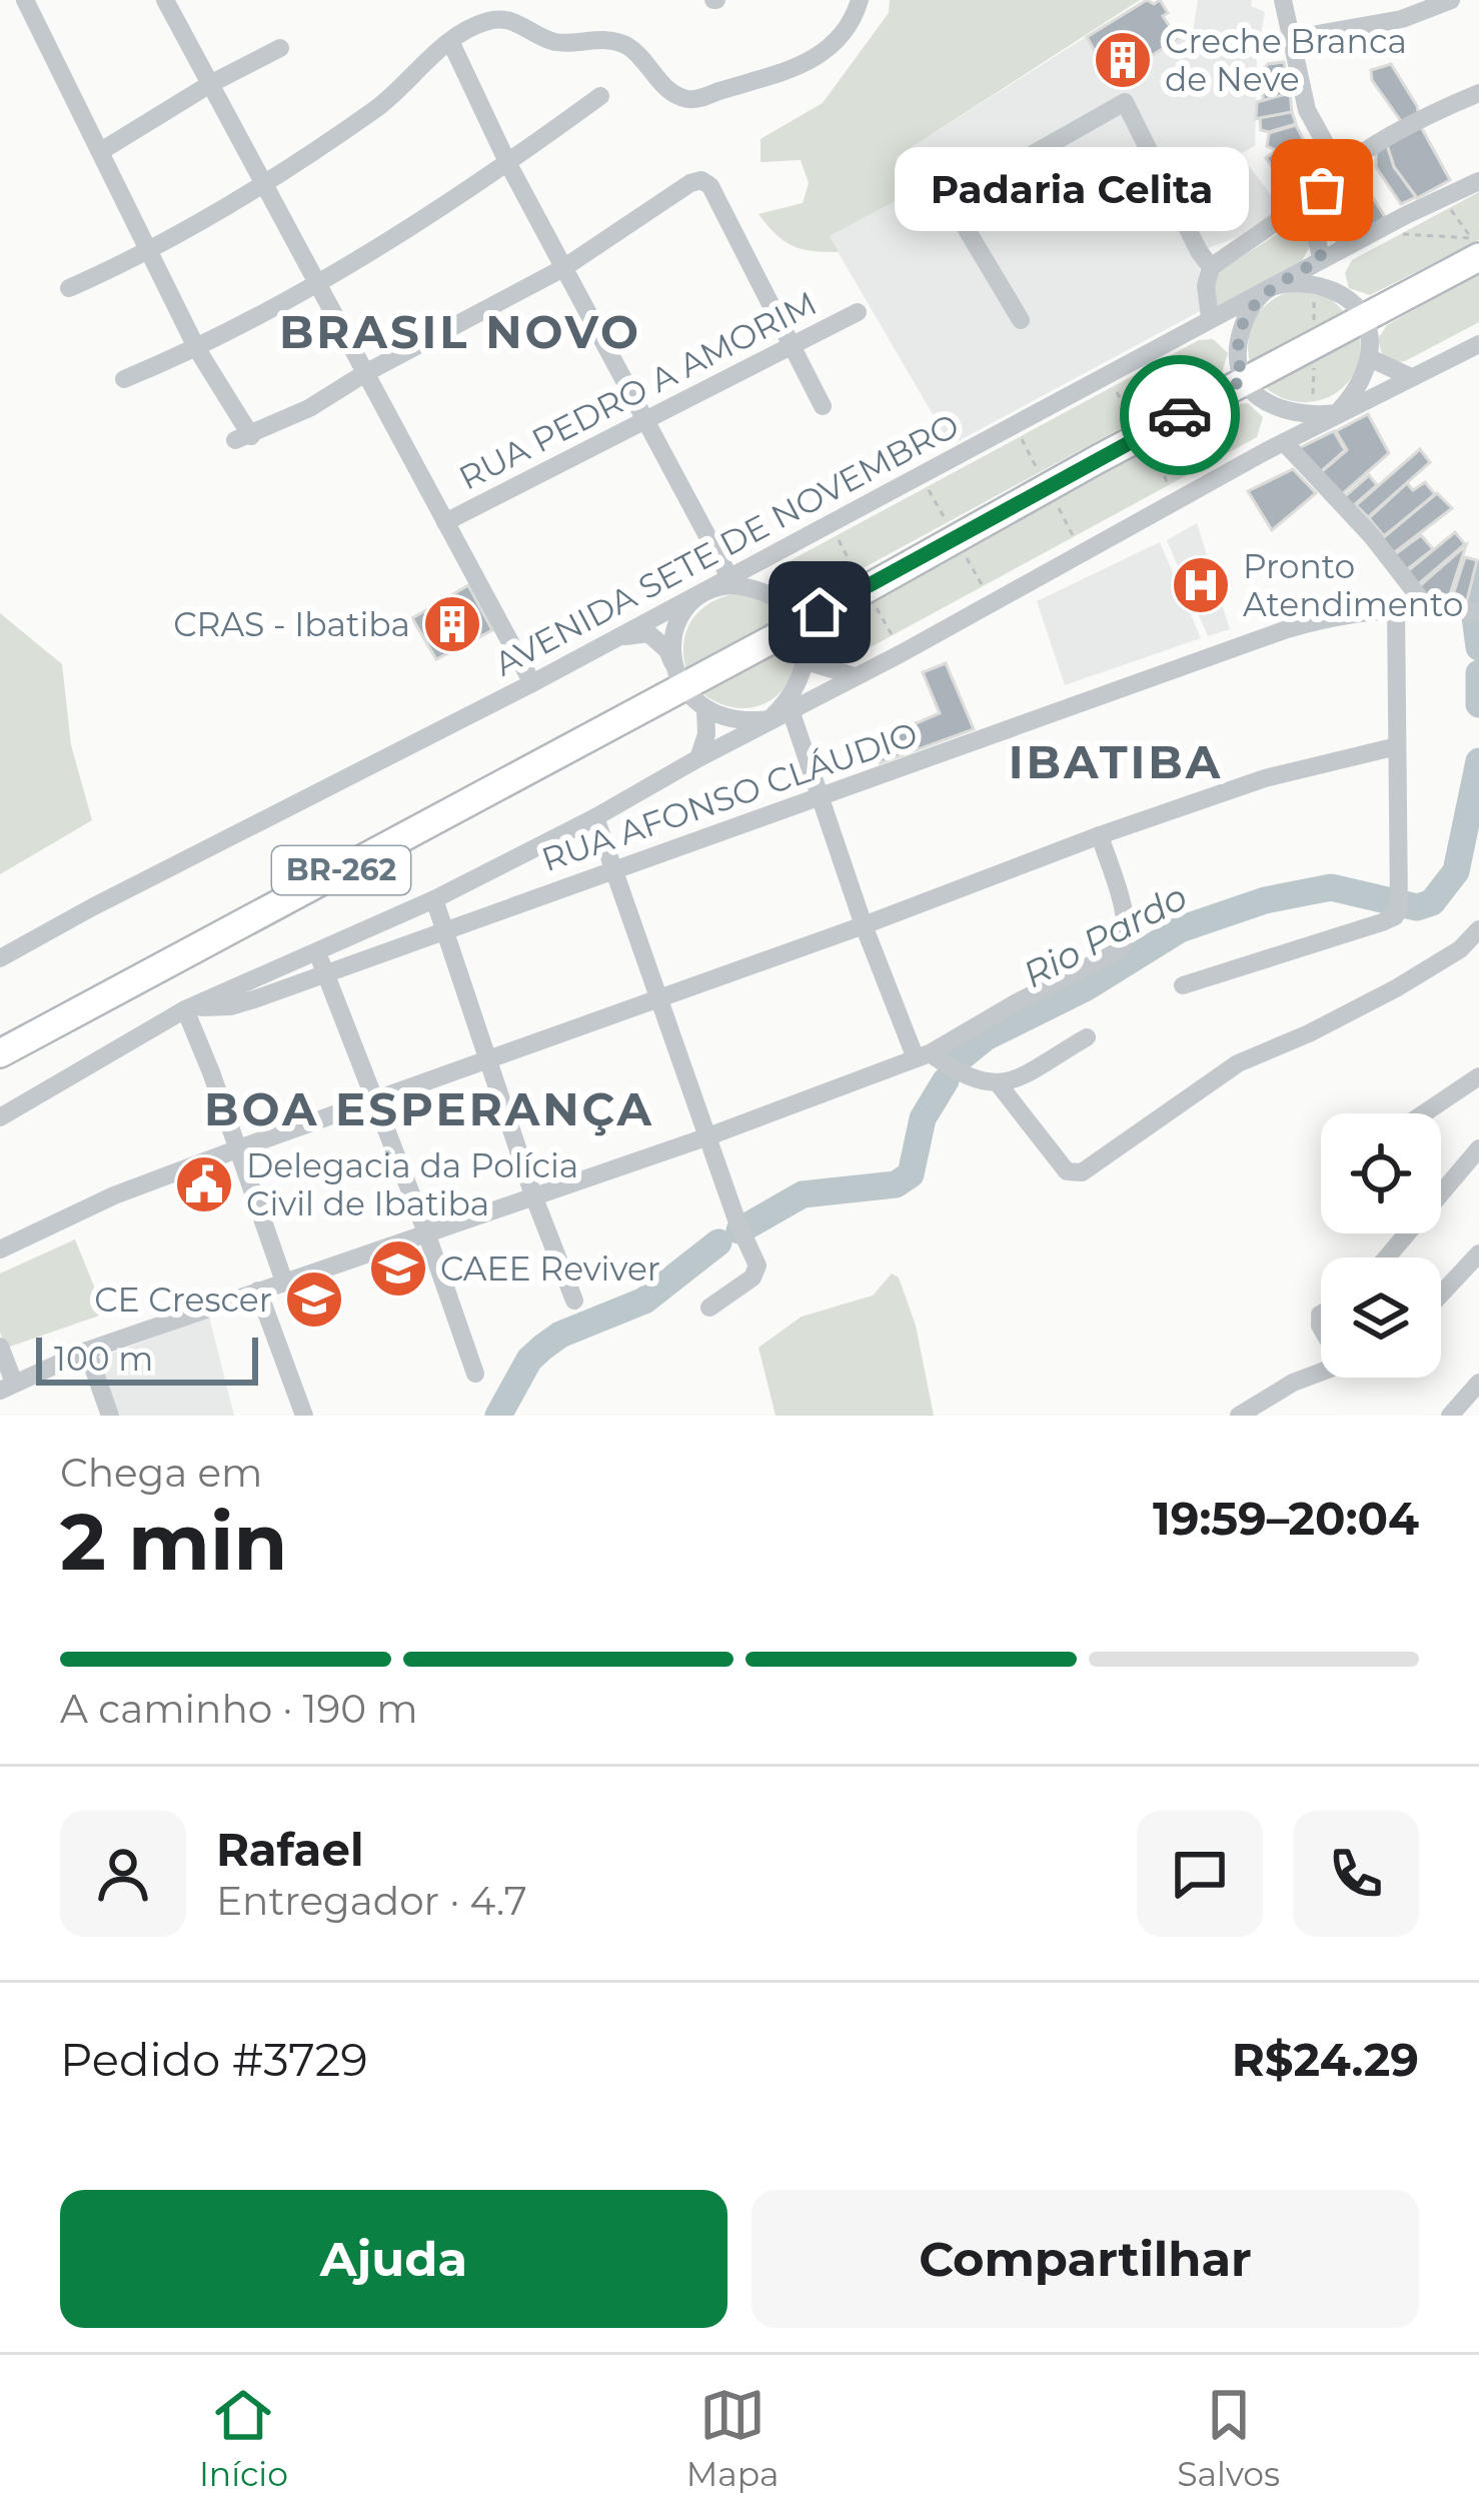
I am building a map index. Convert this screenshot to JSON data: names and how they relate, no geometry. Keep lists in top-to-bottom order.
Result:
{
  "streets": {
    "highway": ["BR-262"],
    "street": ["RUA PEDRO A AMORIM", "AVENIDA SETE DE NOVEMBRO", "RUA AFONSO CLÁUDIO"]
  },
  "districts": ["BRASIL NOVO", "IBATIBA", "BOA ESPERANÇA"],
  "water": ["Rio Pardo"],
  "places": {
    "building": ["Creche Branca de Neve", "CRAS - Ibatiba"],
    "other": ["Padaria Celita"],
    "hospital": ["Pronto Atendimento"],
    "public building": ["Delegacia da Polícia Civil de Ibatiba"],
    "school or university": ["CAEE Reviver", "CE Crescer"]
  },
  "scale_bar": "100 m",
  "page": {
    "bubble": "Padaria Celita",
    "scale": "100 m",
    "heading": ["2 min", "Chega em", "19:59–20:04"],
    "panel": [
      "Rafael",
      "Entregador · 4.7",
      "Pedido #3729",
      "R$24.29"
    ],
    "bar": "A caminho · 190 m",
    "buttons": ["Ajuda", "Compartilhar"],
    "tabs": ["Início", "Mapa", "Salvos"]
  }
}
